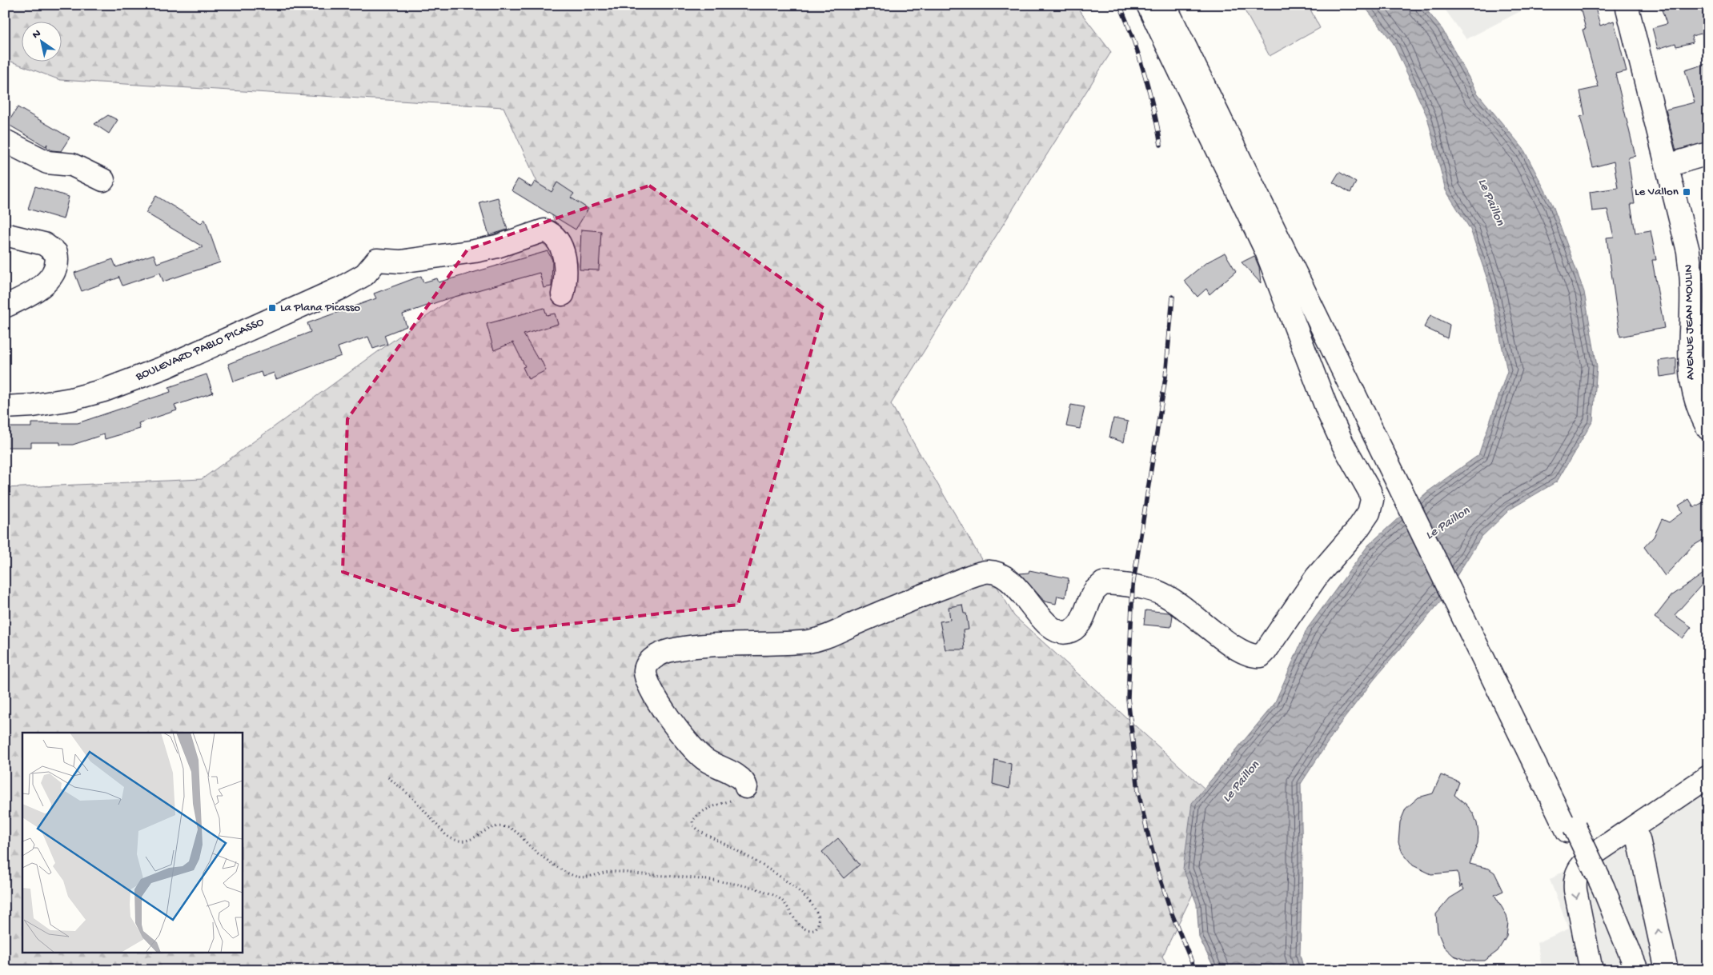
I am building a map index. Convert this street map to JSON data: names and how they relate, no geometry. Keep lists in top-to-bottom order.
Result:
{
  "streets": {
    "street": ["AVENUE JEAN MOULIN", "BOULEVARD PABLO PICASSO"]
  },
  "water": ["Le Paillon"],
  "places": {
    "transit": ["Le Vallon", "La Plana Picasso"]
  },
  "north": "top left"
}
